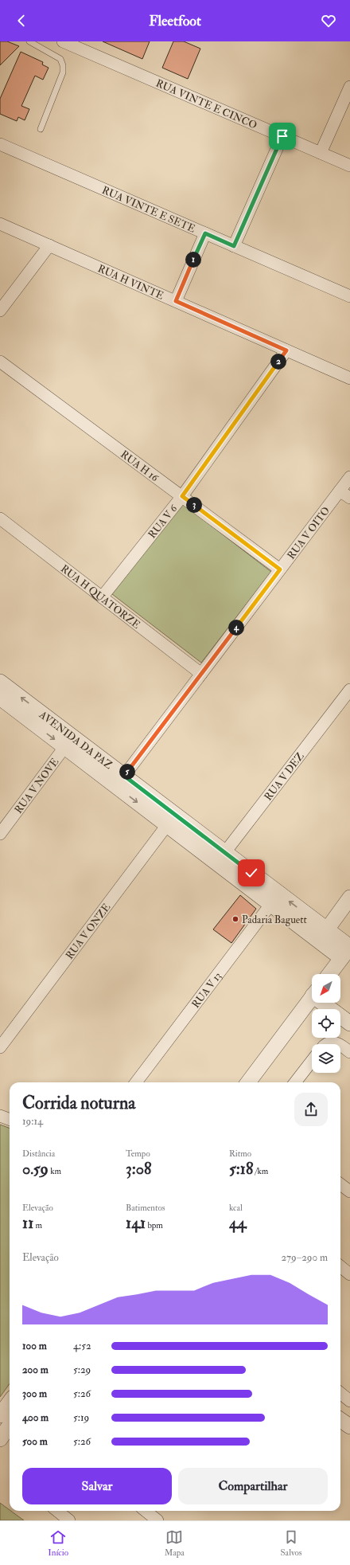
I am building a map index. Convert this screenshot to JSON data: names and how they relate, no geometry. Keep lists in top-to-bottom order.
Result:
{
  "streets": {
    "street": [
      "RUA VINTE E CINCO",
      "RUA VINTE E SETE",
      "RUA H VINTE",
      "RUA H 16",
      "RUA V 6",
      "RUA V OITO",
      "RUA H QUATORZE",
      "AVENIDA DA PAZ",
      "RUA V DEZ",
      "RUA V NOVE",
      "RUA V ONZE",
      "RUA V 13"
    ]
  },
  "crossings": [
    ["RUA H VINTE", "RUA V 6"],
    ["RUA H 16", "RUA V 6"],
    ["RUA H 16", "RUA V OITO"],
    ["RUA V 6", "RUA H QUATORZE"],
    ["RUA V OITO", "RUA H QUATORZE"],
    ["RUA V OITO", "AVENIDA DA PAZ"],
    ["AVENIDA DA PAZ", "RUA V DEZ"],
    ["AVENIDA DA PAZ", "RUA V NOVE"],
    ["AVENIDA DA PAZ", "RUA V ONZE"],
    ["AVENIDA DA PAZ", "RUA V 13"]
  ],
  "places": ["Padaria Baguett"],
  "north": "bottom left",
  "page": {
    "header": "Fleetfoot",
    "pins": [
      "1",
      "2",
      "3",
      "4",
      "5"
    ],
    "heading": ["Corrida noturna", "19:14"],
    "stats": [
      ["Distância", "0.59 km"],
      ["Tempo", "3:08"],
      ["Ritmo", "5:18 /km"],
      ["Elevação", "11 m"],
      ["Batimentos", "141 bpm"],
      ["kcal", "44"]
    ],
    "chart": ["Elevação", "279–290 m"],
    "list": [
      {
        "name": "100 m",
        "note": "4:52"
      },
      {
        "name": "200 m",
        "note": "5:29"
      },
      {
        "name": "300 m",
        "note": "5:26"
      },
      {
        "name": "400 m",
        "note": "5:19"
      },
      {
        "name": "500 m",
        "note": "5:26"
      }
    ],
    "buttons": ["Salvar", "Compartilhar"],
    "tabs": ["Início", "Mapa", "Salvos"]
  }
}
